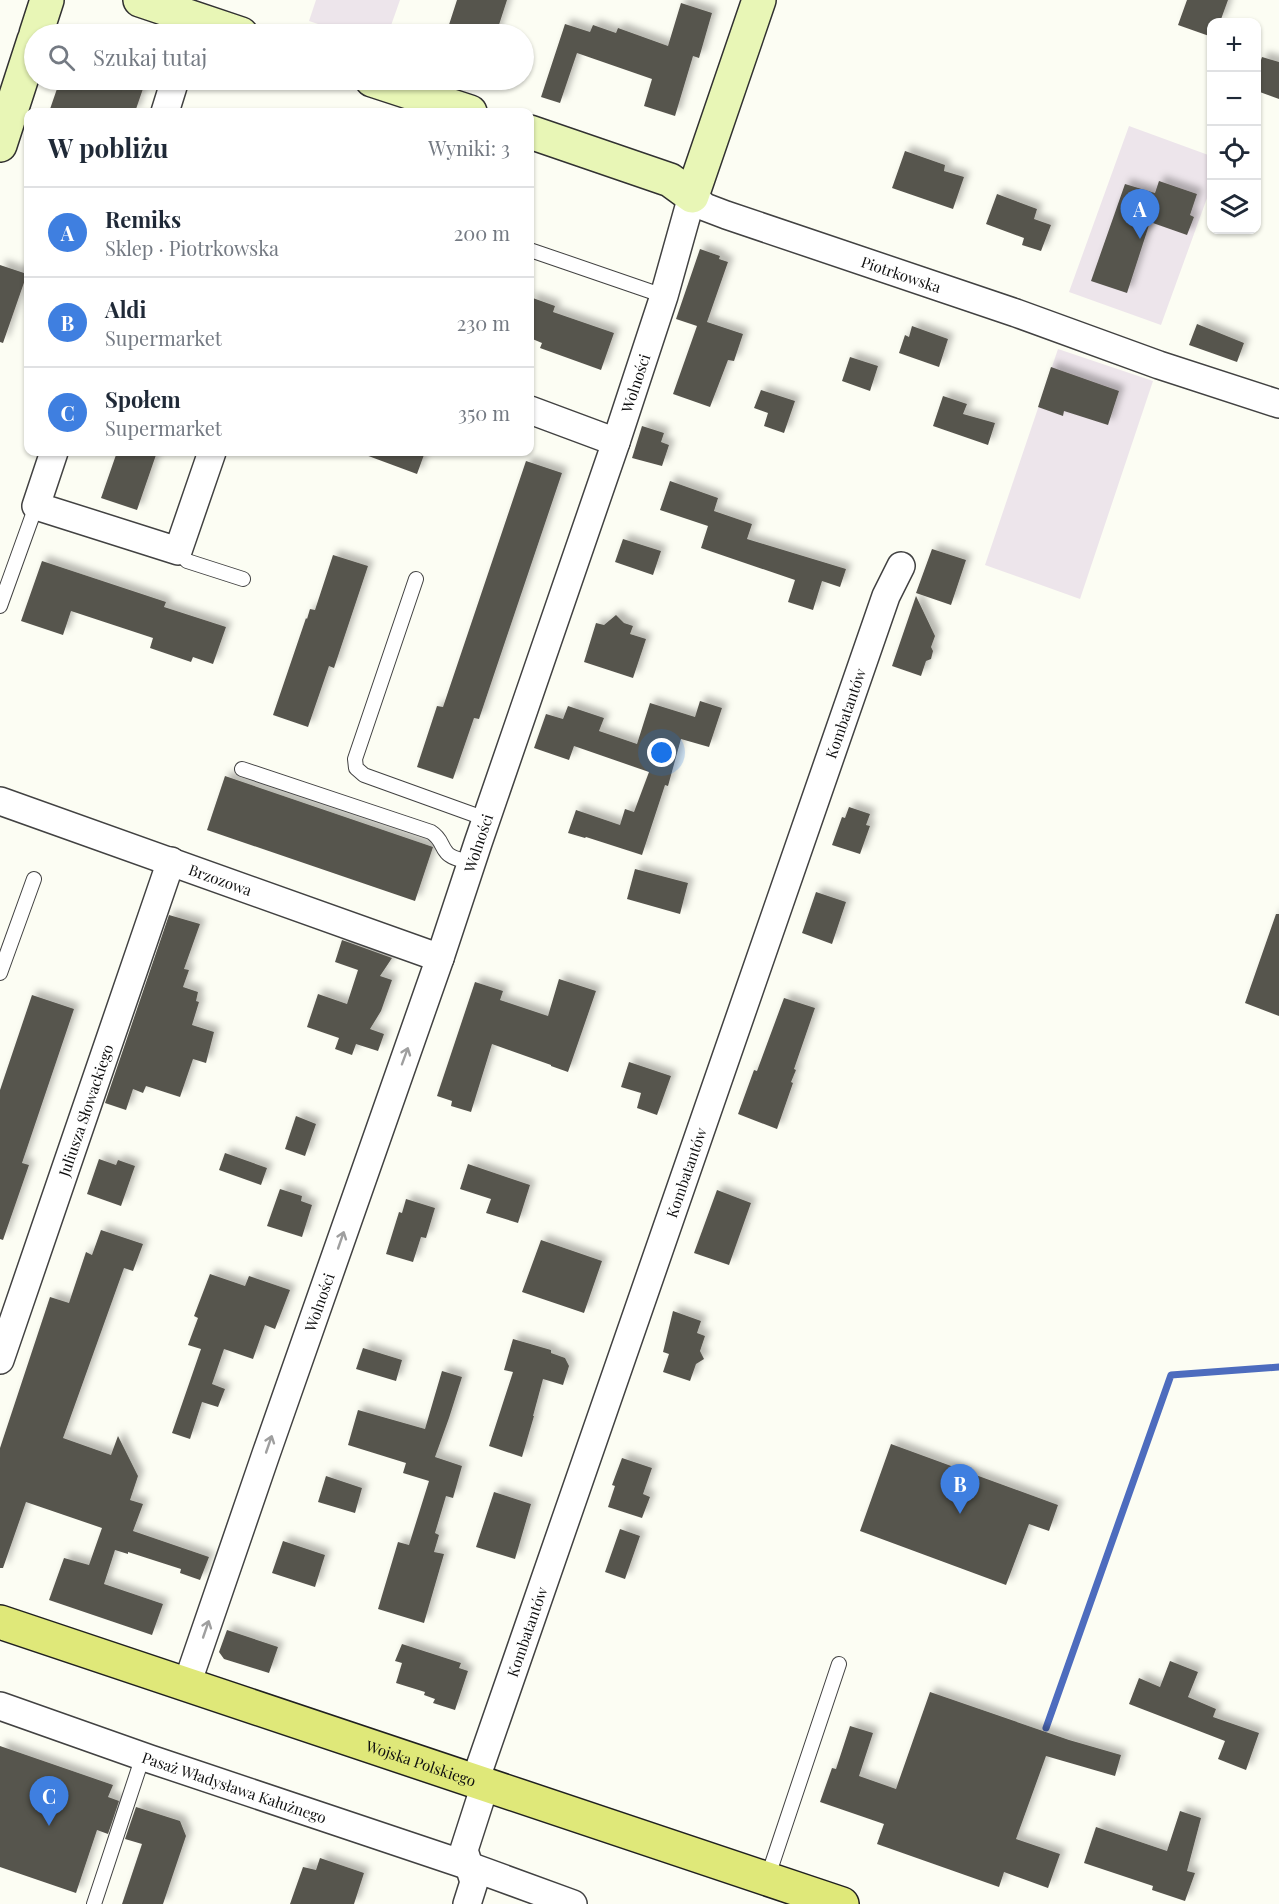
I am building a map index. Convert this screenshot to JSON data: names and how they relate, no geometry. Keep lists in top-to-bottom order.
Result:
{
  "streets": {
    "main road": ["Wojska Polskiego"],
    "street": [
      "Piotrkowska",
      "Wolności",
      "Kombatantów",
      "Brzozowa",
      "Juliusza Słowackiego",
      "Pasaż Władysława Kałużnego"
    ]
  },
  "crossings": [
    ["Piotrkowska", "Wolności"],
    ["Wolności", "Brzozowa"],
    ["Wolności", "Wojska Polskiego"],
    ["Kombatantów", "Wojska Polskiego"],
    ["Kombatantów", "Pasaż Władysława Kałużnego"],
    ["Brzozowa", "Juliusza Słowackiego"]
  ],
  "one_way": ["Wolności"],
  "page": {
    "map_buttons": ["+", "−"],
    "search": "Szukaj tutaj",
    "heading": ["W pobliżu", "Wyniki: 3"],
    "list": [
      {
        "mark": "A",
        "name": "Remiks",
        "note": "Sklep · Piotrkowska",
        "value": "200 m"
      },
      {
        "mark": "B",
        "name": "Aldi",
        "note": "Supermarket",
        "value": "230 m"
      },
      {
        "mark": "C",
        "name": "Społem",
        "note": "Supermarket",
        "value": "350 m"
      }
    ],
    "pins": ["A", "B", "C"]
  }
}
